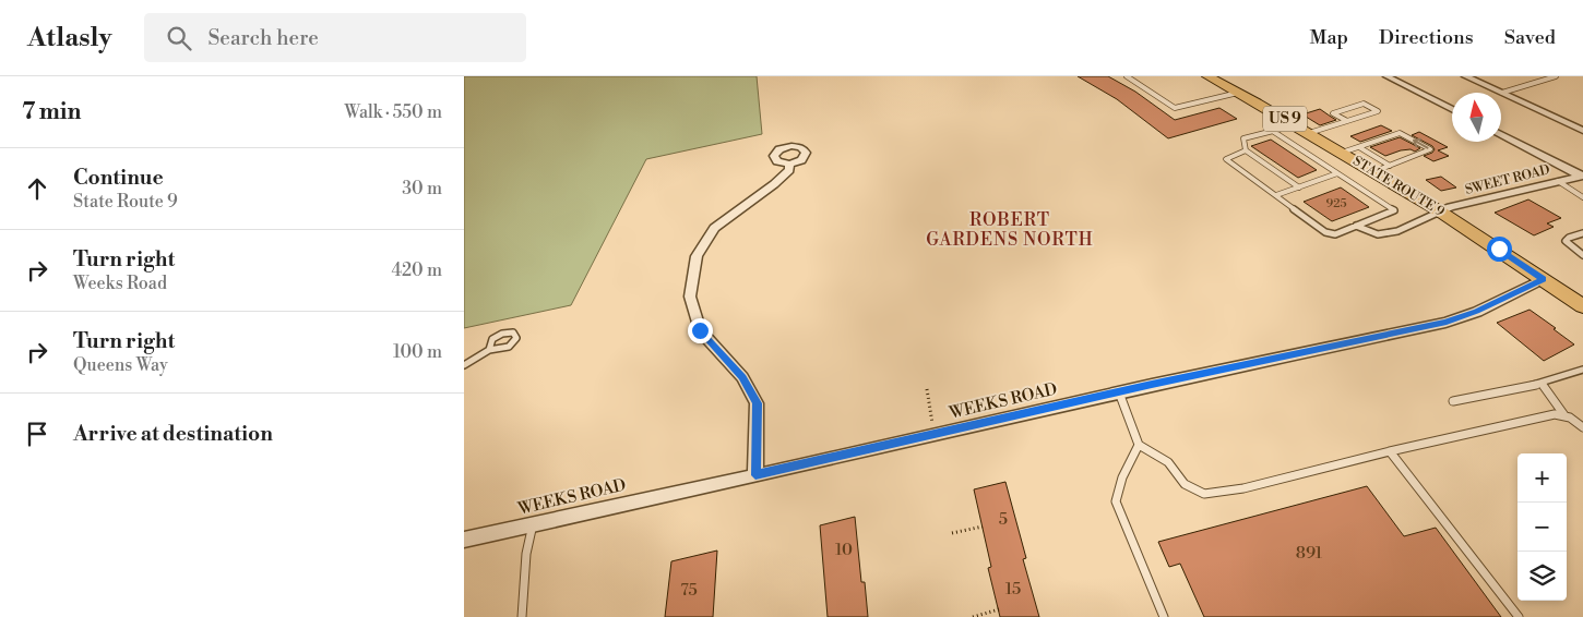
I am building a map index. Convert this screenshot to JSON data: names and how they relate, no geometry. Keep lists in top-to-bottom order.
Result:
{
  "streets": {
    "main road": ["US 9", "STATE ROUTE 9"],
    "street": ["SWEET ROAD", "WEEKS ROAD"]
  },
  "crossings": [
    ["SWEET ROAD", "STATE ROUTE 9"],
    ["STATE ROUTE 9", "WEEKS ROAD"]
  ],
  "districts": ["ROBERT GARDENS NORTH"],
  "house_numbers": [
    "925",
    "5",
    "10",
    "891",
    "15",
    "75"
  ],
  "north": "top",
  "page": {
    "header": "Atlasly",
    "search": "Search here",
    "nav": ["Map", "Directions", "Saved"],
    "heading": ["7 min", "Walk · 550 m"],
    "list": [
      ["Continue", "State Route 9", "30 m"],
      ["Turn right", "Weeks Road", "420 m"],
      ["Turn right", "Queens Way", "100 m"],
      "Arrive at destination"
    ],
    "map_buttons": ["+", "−"]
  }
}
